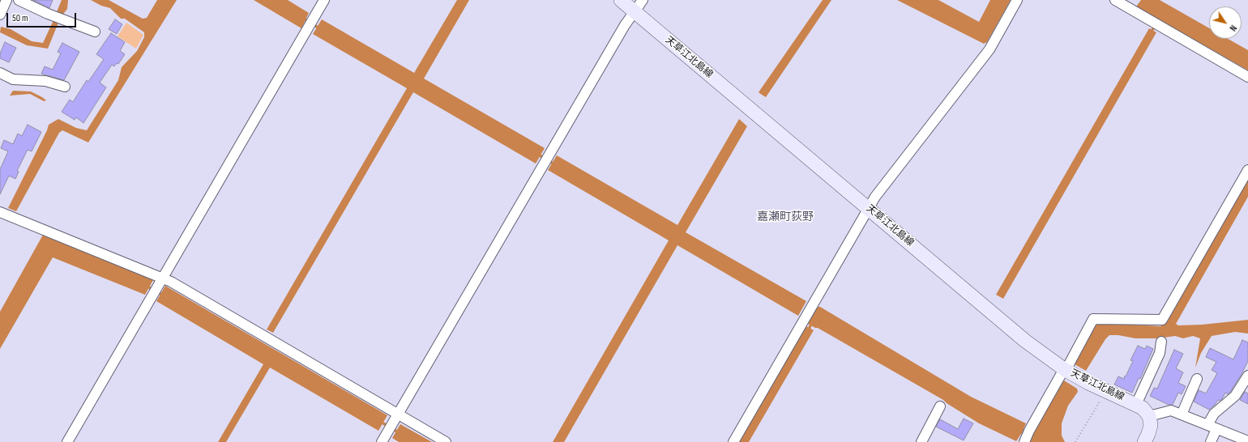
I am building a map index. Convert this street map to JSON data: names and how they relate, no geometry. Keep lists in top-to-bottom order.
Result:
{
  "streets": {
    "street": ["天草江北島線"]
  },
  "districts": ["嘉瀬町荻野"],
  "scale_bar": "50 m",
  "north": "bottom right"
}
